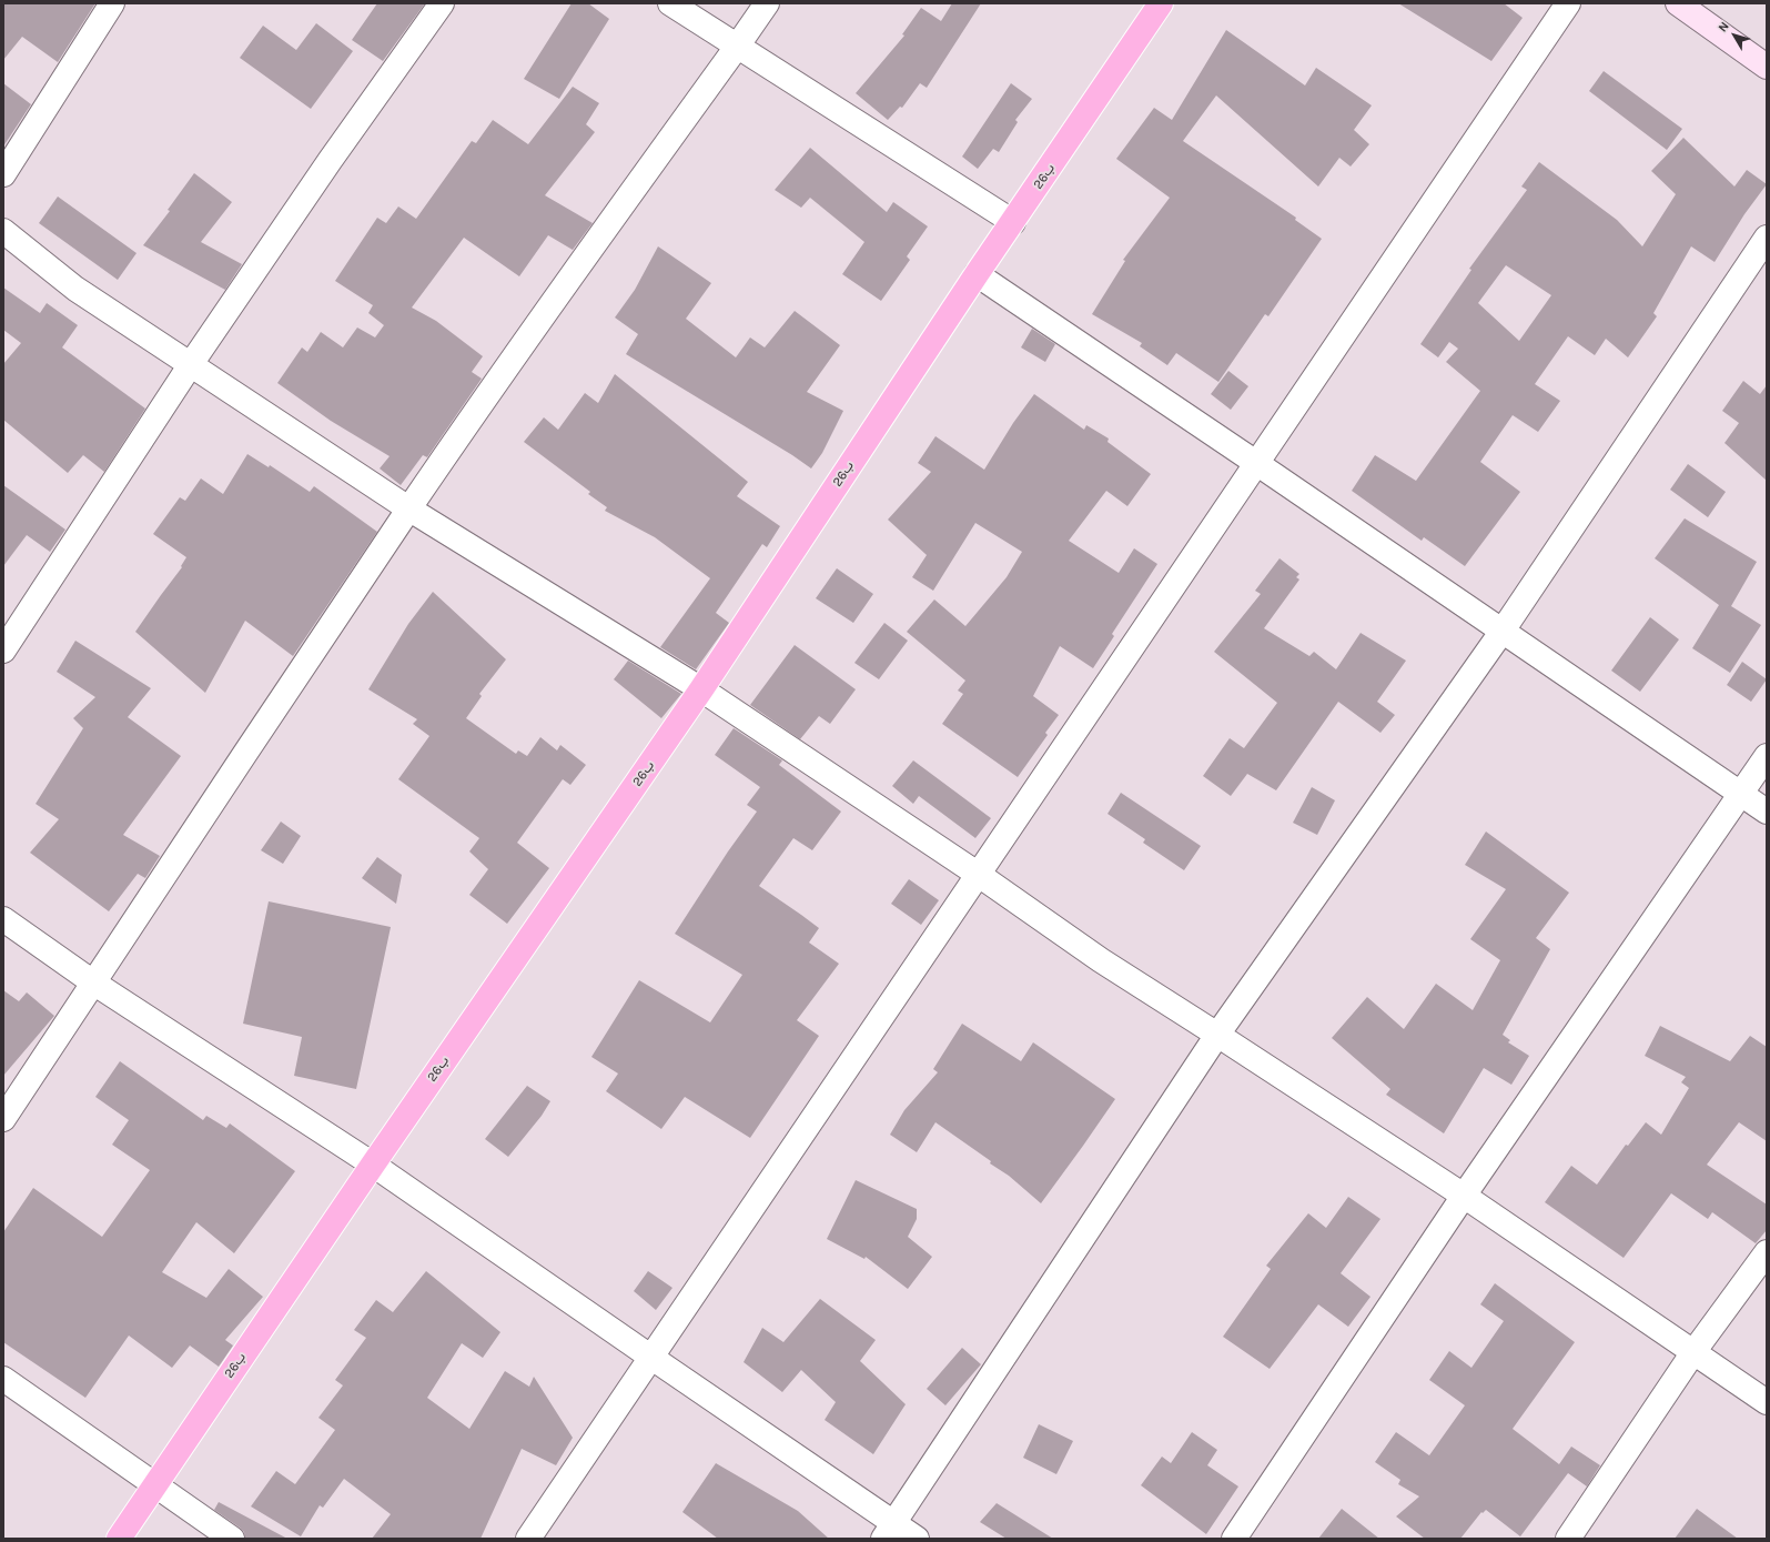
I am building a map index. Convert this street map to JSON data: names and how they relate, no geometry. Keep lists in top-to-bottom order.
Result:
{
  "streets": {
    "highway": ["26ب"]
  },
  "north": "top left"
}
